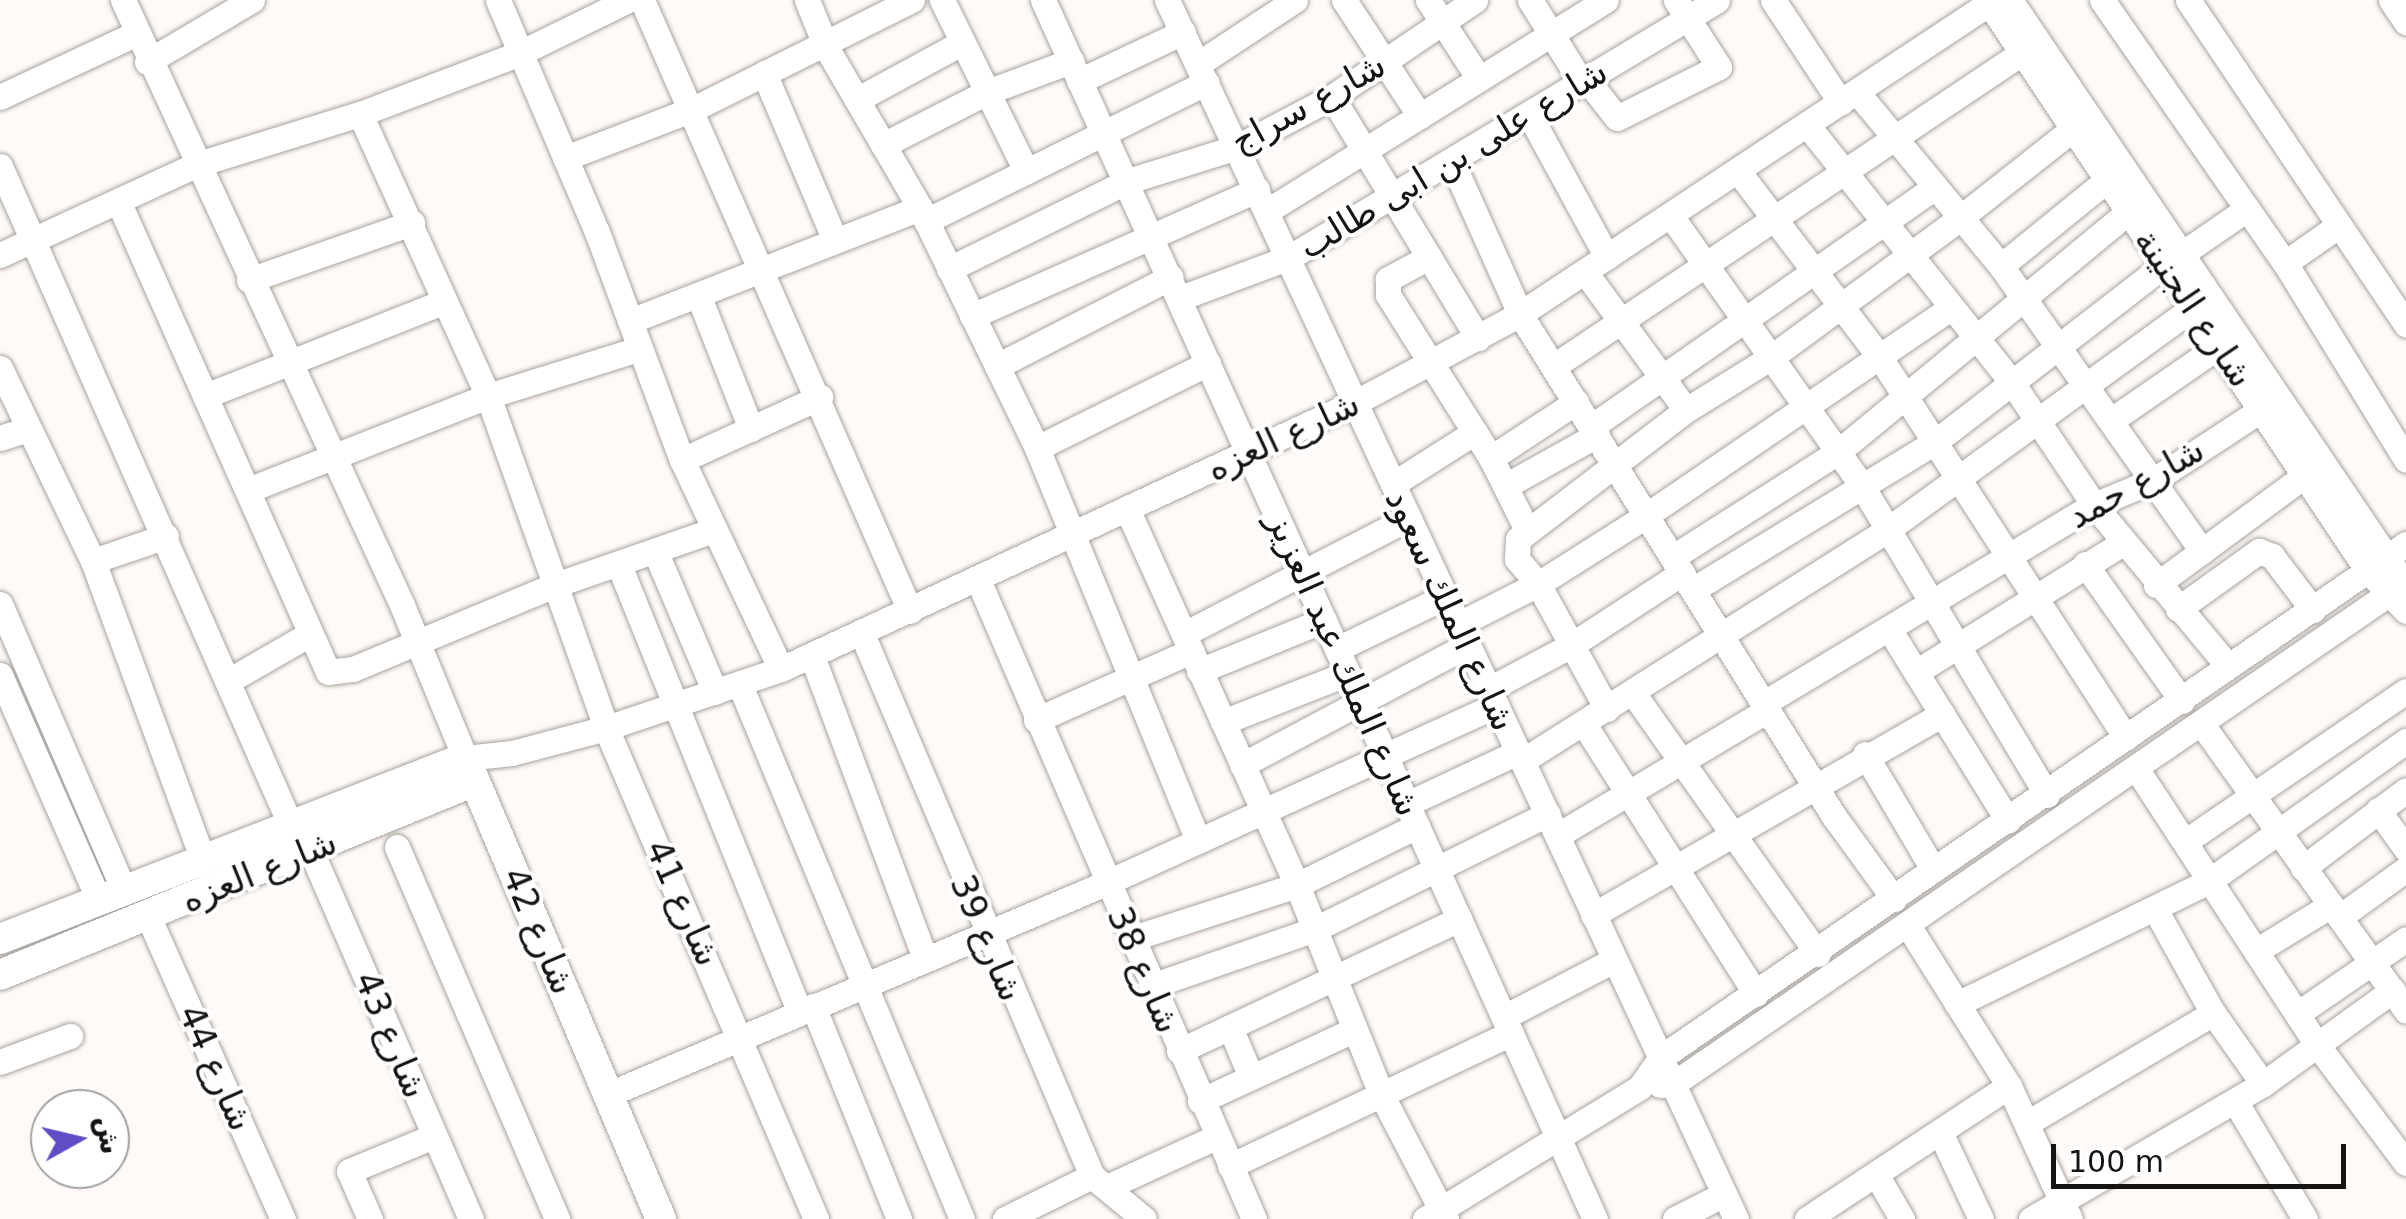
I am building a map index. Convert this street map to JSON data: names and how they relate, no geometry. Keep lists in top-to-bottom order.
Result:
{
  "streets": {
    "main road": ["شارع العزه", "شارع 42"],
    "street": [
      "شارع سراج",
      "شارع على بن ابى طالب",
      "شارع الجنينة",
      "شارع حمد",
      "شارع الملك سعود",
      "شارع الملك عبد العزيز",
      "شارع 41",
      "شارع 39",
      "شارع 38",
      "شارع 43",
      "شارع 44"
    ]
  },
  "crossings": [
    ["شارع سراج", "شارع الملك سعود"],
    ["شارع سراج", "شارع الملك عبد العزيز"],
    ["شارع على بن ابى طالب", "شارع الملك سعود"],
    ["شارع على بن ابى طالب", "شارع الملك عبد العزيز"],
    ["شارع الجنينة", "شارع العزه"],
    ["شارع الجنينة", "شارع حمد"],
    ["شارع العزه", "شارع الملك سعود"],
    ["شارع العزه", "شارع الملك عبد العزيز"],
    ["شارع العزه", "شارع 41"],
    ["شارع العزه", "شارع 42"],
    ["شارع العزه", "شارع 39"],
    ["شارع العزه", "شارع 38"],
    ["شارع العزه", "شارع 43"],
    ["شارع العزه", "شارع 44"],
    ["شارع حمد", "شارع الملك سعود"],
    ["شارع حمد", "شارع الملك عبد العزيز"],
    ["شارع حمد", "شارع 38"]
  ],
  "scale_bar": "100 m",
  "north": "right"
}
